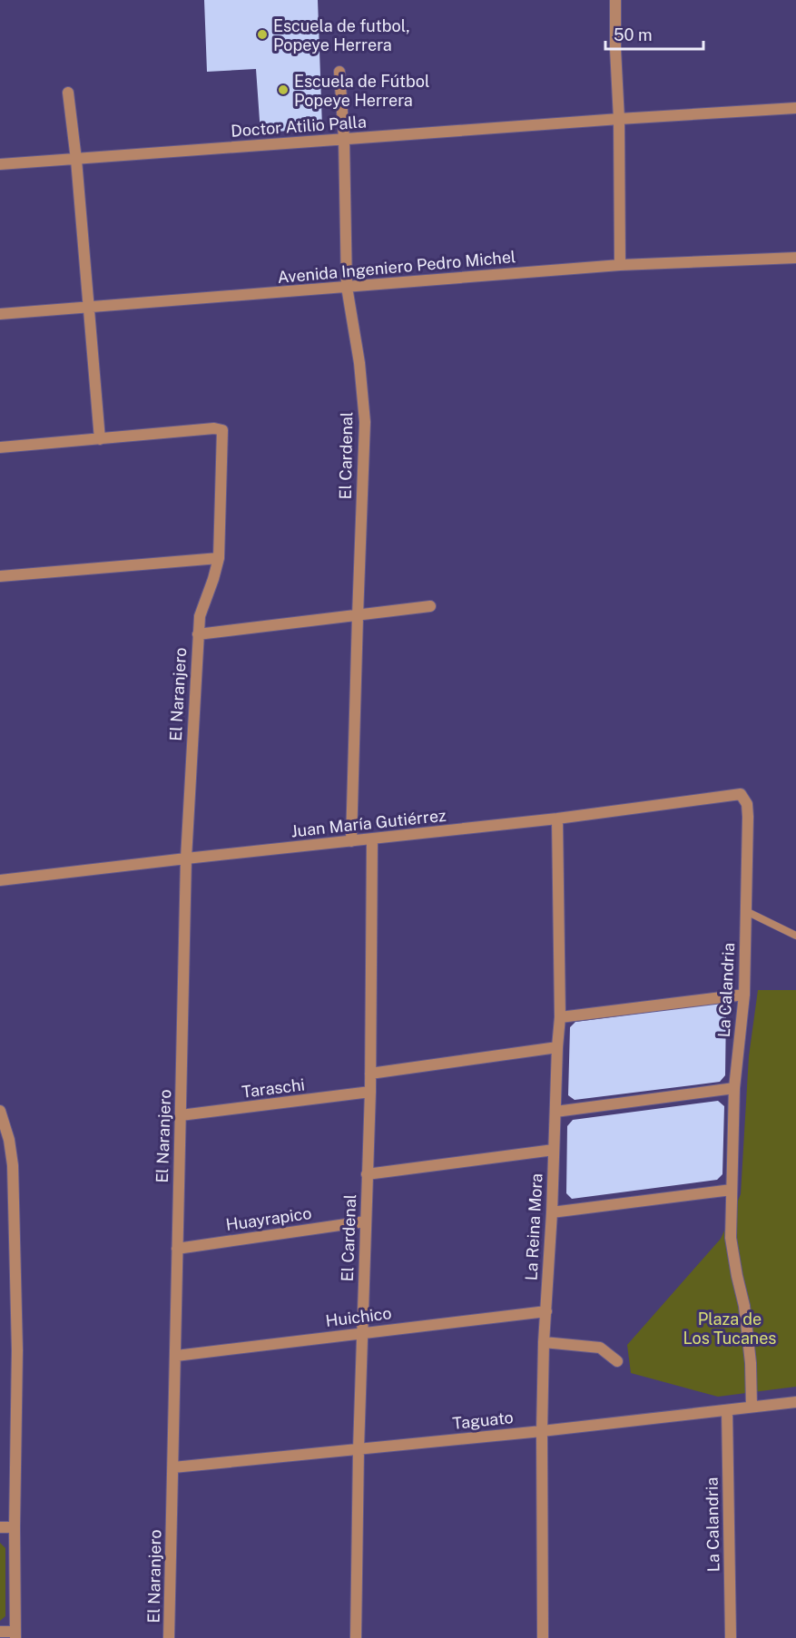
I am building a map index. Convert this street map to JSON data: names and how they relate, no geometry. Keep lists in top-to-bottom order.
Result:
{
  "streets": {
    "street": [
      "Doctor Atilio Palla",
      "Avenida Ingeniero Pedro Michel",
      "El Cardenal",
      "El Naranjero",
      "Juan María Gutiérrez",
      "La Calandria",
      "Taraschi",
      "Huayrapico",
      "La Reina Mora",
      "Huichico",
      "Taguato"
    ]
  },
  "crossings": [
    ["Doctor Atilio Palla", "El Cardenal"],
    ["Avenida Ingeniero Pedro Michel", "El Cardenal"],
    ["El Cardenal", "Juan María Gutiérrez"],
    ["El Cardenal", "Taraschi"],
    ["El Cardenal", "Huayrapico"],
    ["El Cardenal", "Huichico"],
    ["El Cardenal", "Taguato"],
    ["El Naranjero", "Juan María Gutiérrez"],
    ["El Naranjero", "Taraschi"],
    ["El Naranjero", "Huayrapico"],
    ["El Naranjero", "Huichico"],
    ["El Naranjero", "Taguato"],
    ["Juan María Gutiérrez", "La Calandria"],
    ["Juan María Gutiérrez", "La Reina Mora"],
    ["La Calandria", "Taguato"],
    ["La Reina Mora", "Huichico"],
    ["La Reina Mora", "Taguato"]
  ],
  "parks": ["Plaza de Los Tucanes"],
  "places": ["Escuela de futbol, Popeye Herrera", "Escuela de Fútbol Popeye Herrera"],
  "scale_bar": "50 m"
}
